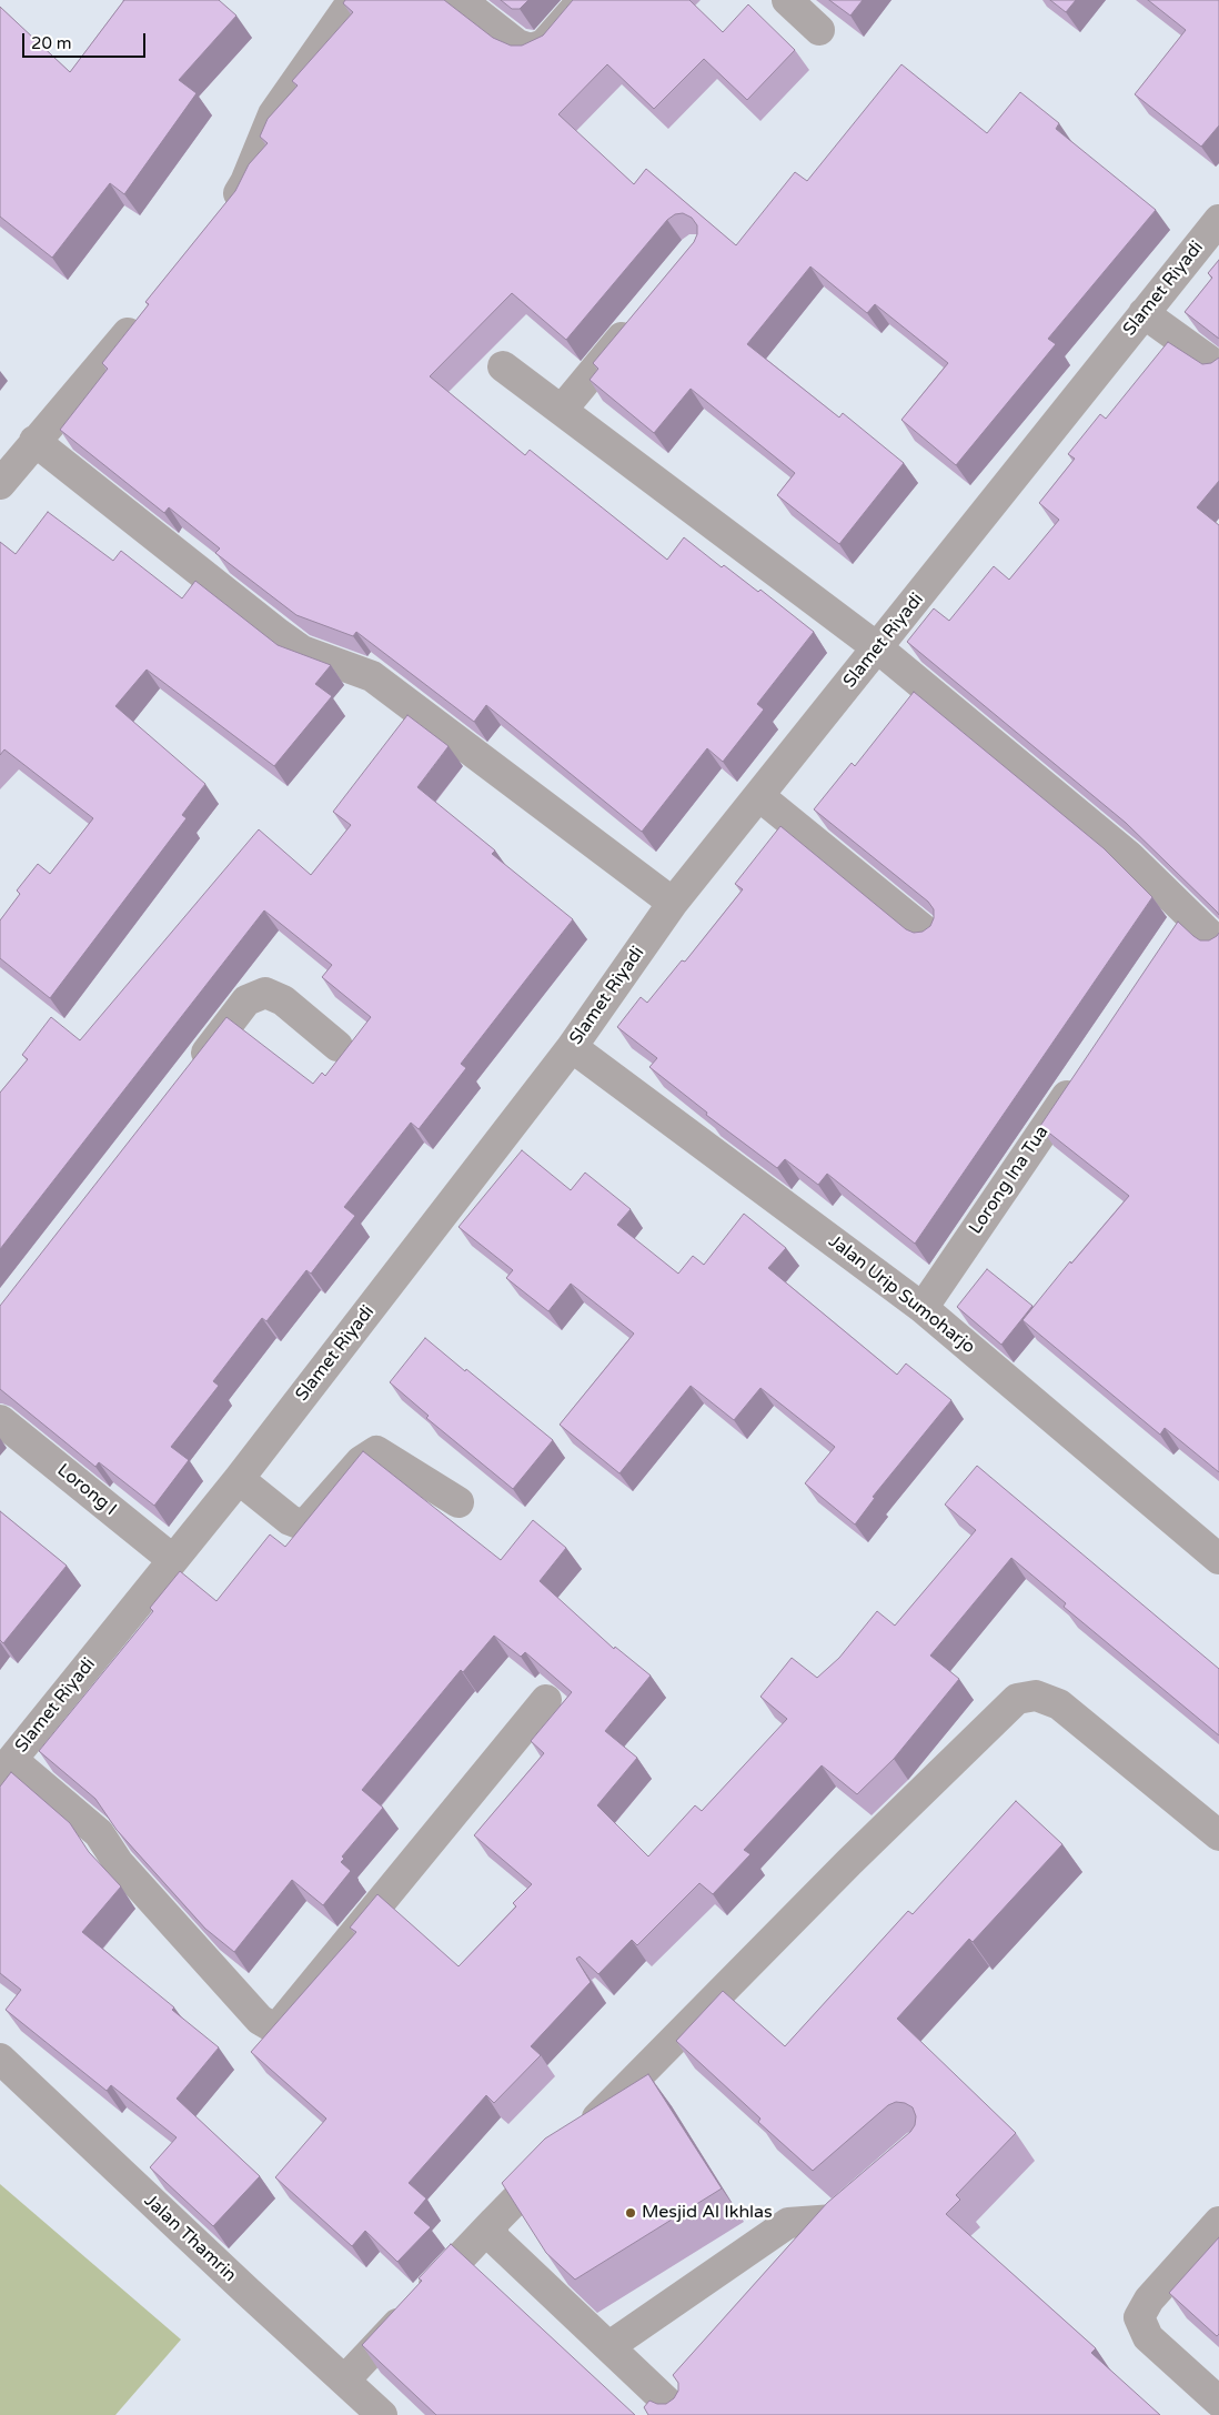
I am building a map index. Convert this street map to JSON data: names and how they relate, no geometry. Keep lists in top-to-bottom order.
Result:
{
  "streets": {
    "street": [
      "Slamet Riyadi",
      "Lorong Ina Tua",
      "Jalan Urip Sumoharjo",
      "Lorong I",
      "Jalan Thamrin"
    ]
  },
  "crossings": [
    ["Slamet Riyadi", "Jalan Urip Sumoharjo"],
    ["Slamet Riyadi", "Lorong I"],
    ["Lorong Ina Tua", "Jalan Urip Sumoharjo"]
  ],
  "places": ["Mesjid Al Ikhlas"],
  "scale_bar": "20 m"
}
